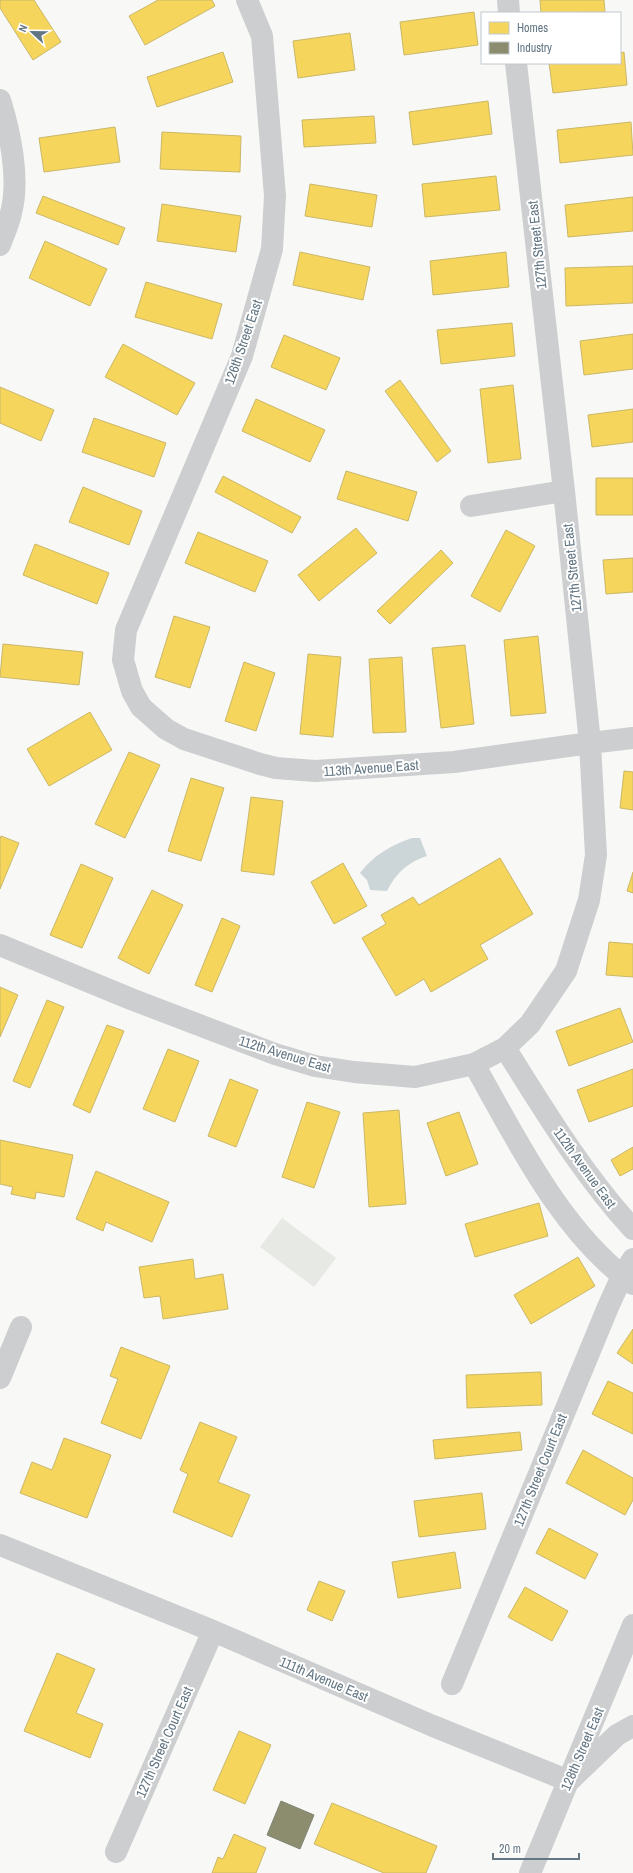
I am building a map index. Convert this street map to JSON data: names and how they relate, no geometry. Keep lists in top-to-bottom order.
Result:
{
  "streets": {
    "street": [
      "127th Street East",
      "126th Street East",
      "113th Avenue East",
      "112th Avenue East",
      "127th Street Court East",
      "111th Avenue East",
      "128th Street East"
    ]
  },
  "crossings": [
    ["127th Street East", "113th Avenue East"],
    ["127th Street East", "112th Avenue East"],
    ["126th Street East", "113th Avenue East"],
    ["127th Street Court East", "111th Avenue East"],
    ["111th Avenue East", "128th Street East"]
  ],
  "legend": ["Homes", "Industry"],
  "scale_bar": "20 m",
  "north": "left"
}
